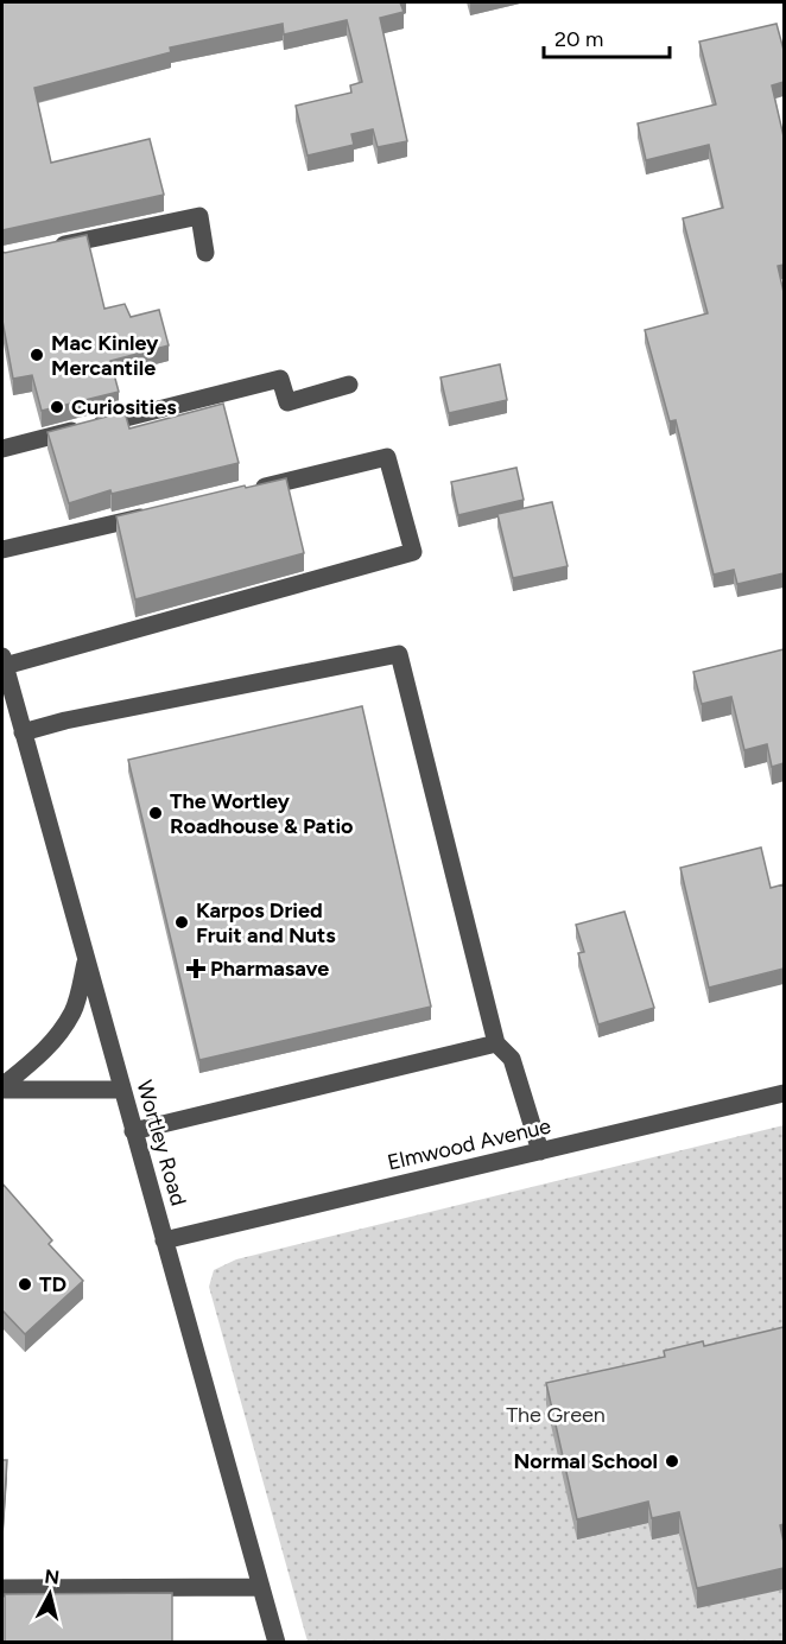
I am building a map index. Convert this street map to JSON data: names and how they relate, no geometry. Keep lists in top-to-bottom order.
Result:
{
  "streets": {
    "street": ["Wortley Road", "Elmwood Avenue"]
  },
  "crossings": [
    ["Wortley Road", "Elmwood Avenue"]
  ],
  "parks": ["The Green"],
  "places": {
    "other": [
      "Mac Kinley Mercantile",
      "Curiosities",
      "The Wortley Roadhouse & Patio",
      "Karpos Dried Fruit and Nuts",
      "TD",
      "Normal School"
    ],
    "health": ["Pharmasave"]
  },
  "scale_bar": "20 m",
  "north": "top"
}
